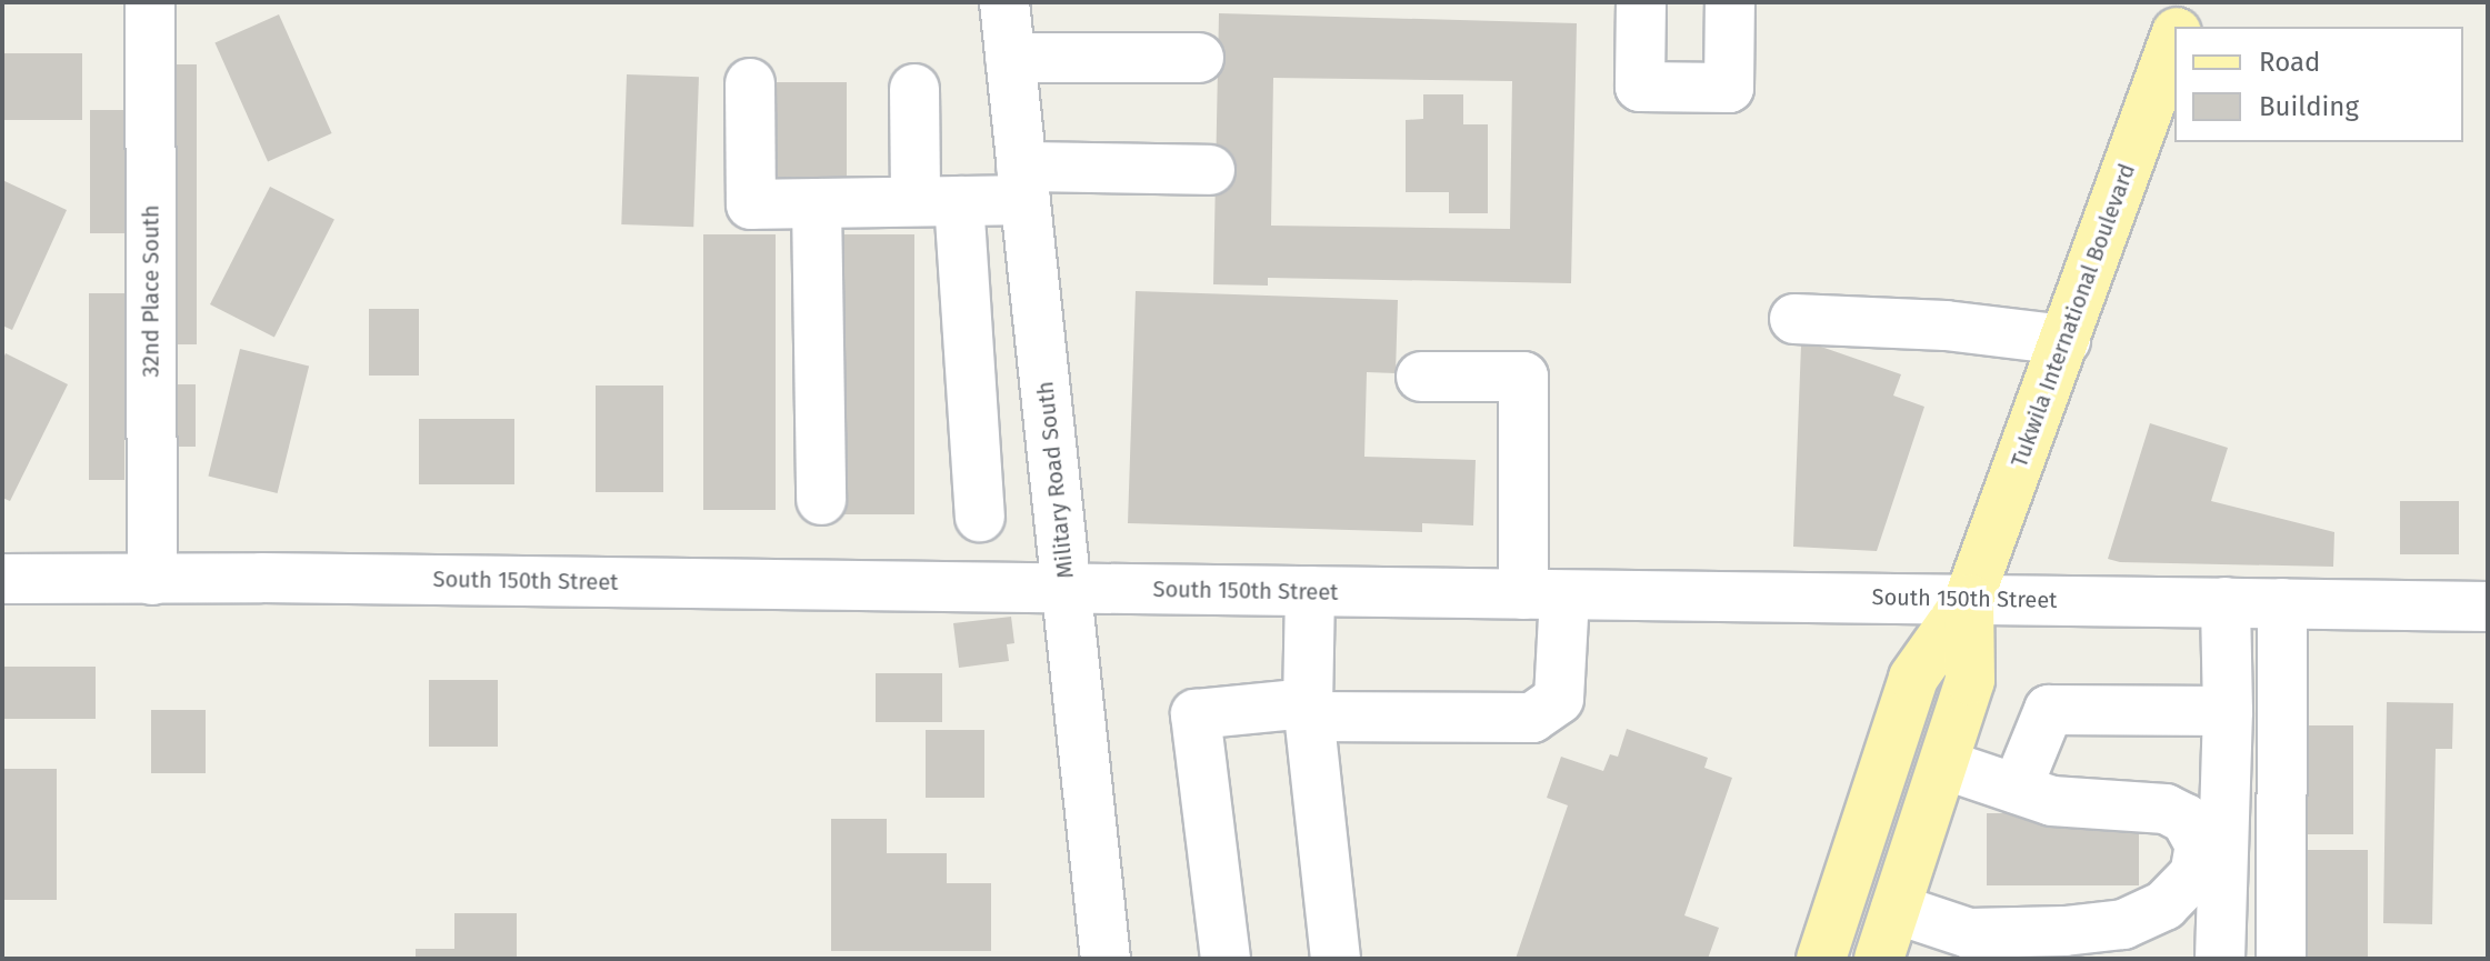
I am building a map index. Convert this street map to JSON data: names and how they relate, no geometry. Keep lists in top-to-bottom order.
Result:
{
  "streets": {
    "main road": ["Tukwila International Boulevard"],
    "street": ["32nd Place South", "Military Road South", "South 150th Street"]
  },
  "crossings": [
    ["32nd Place South", "South 150th Street"],
    ["Tukwila International Boulevard", "South 150th Street"],
    ["Military Road South", "South 150th Street"]
  ],
  "legend": ["Road", "Building"]
}
